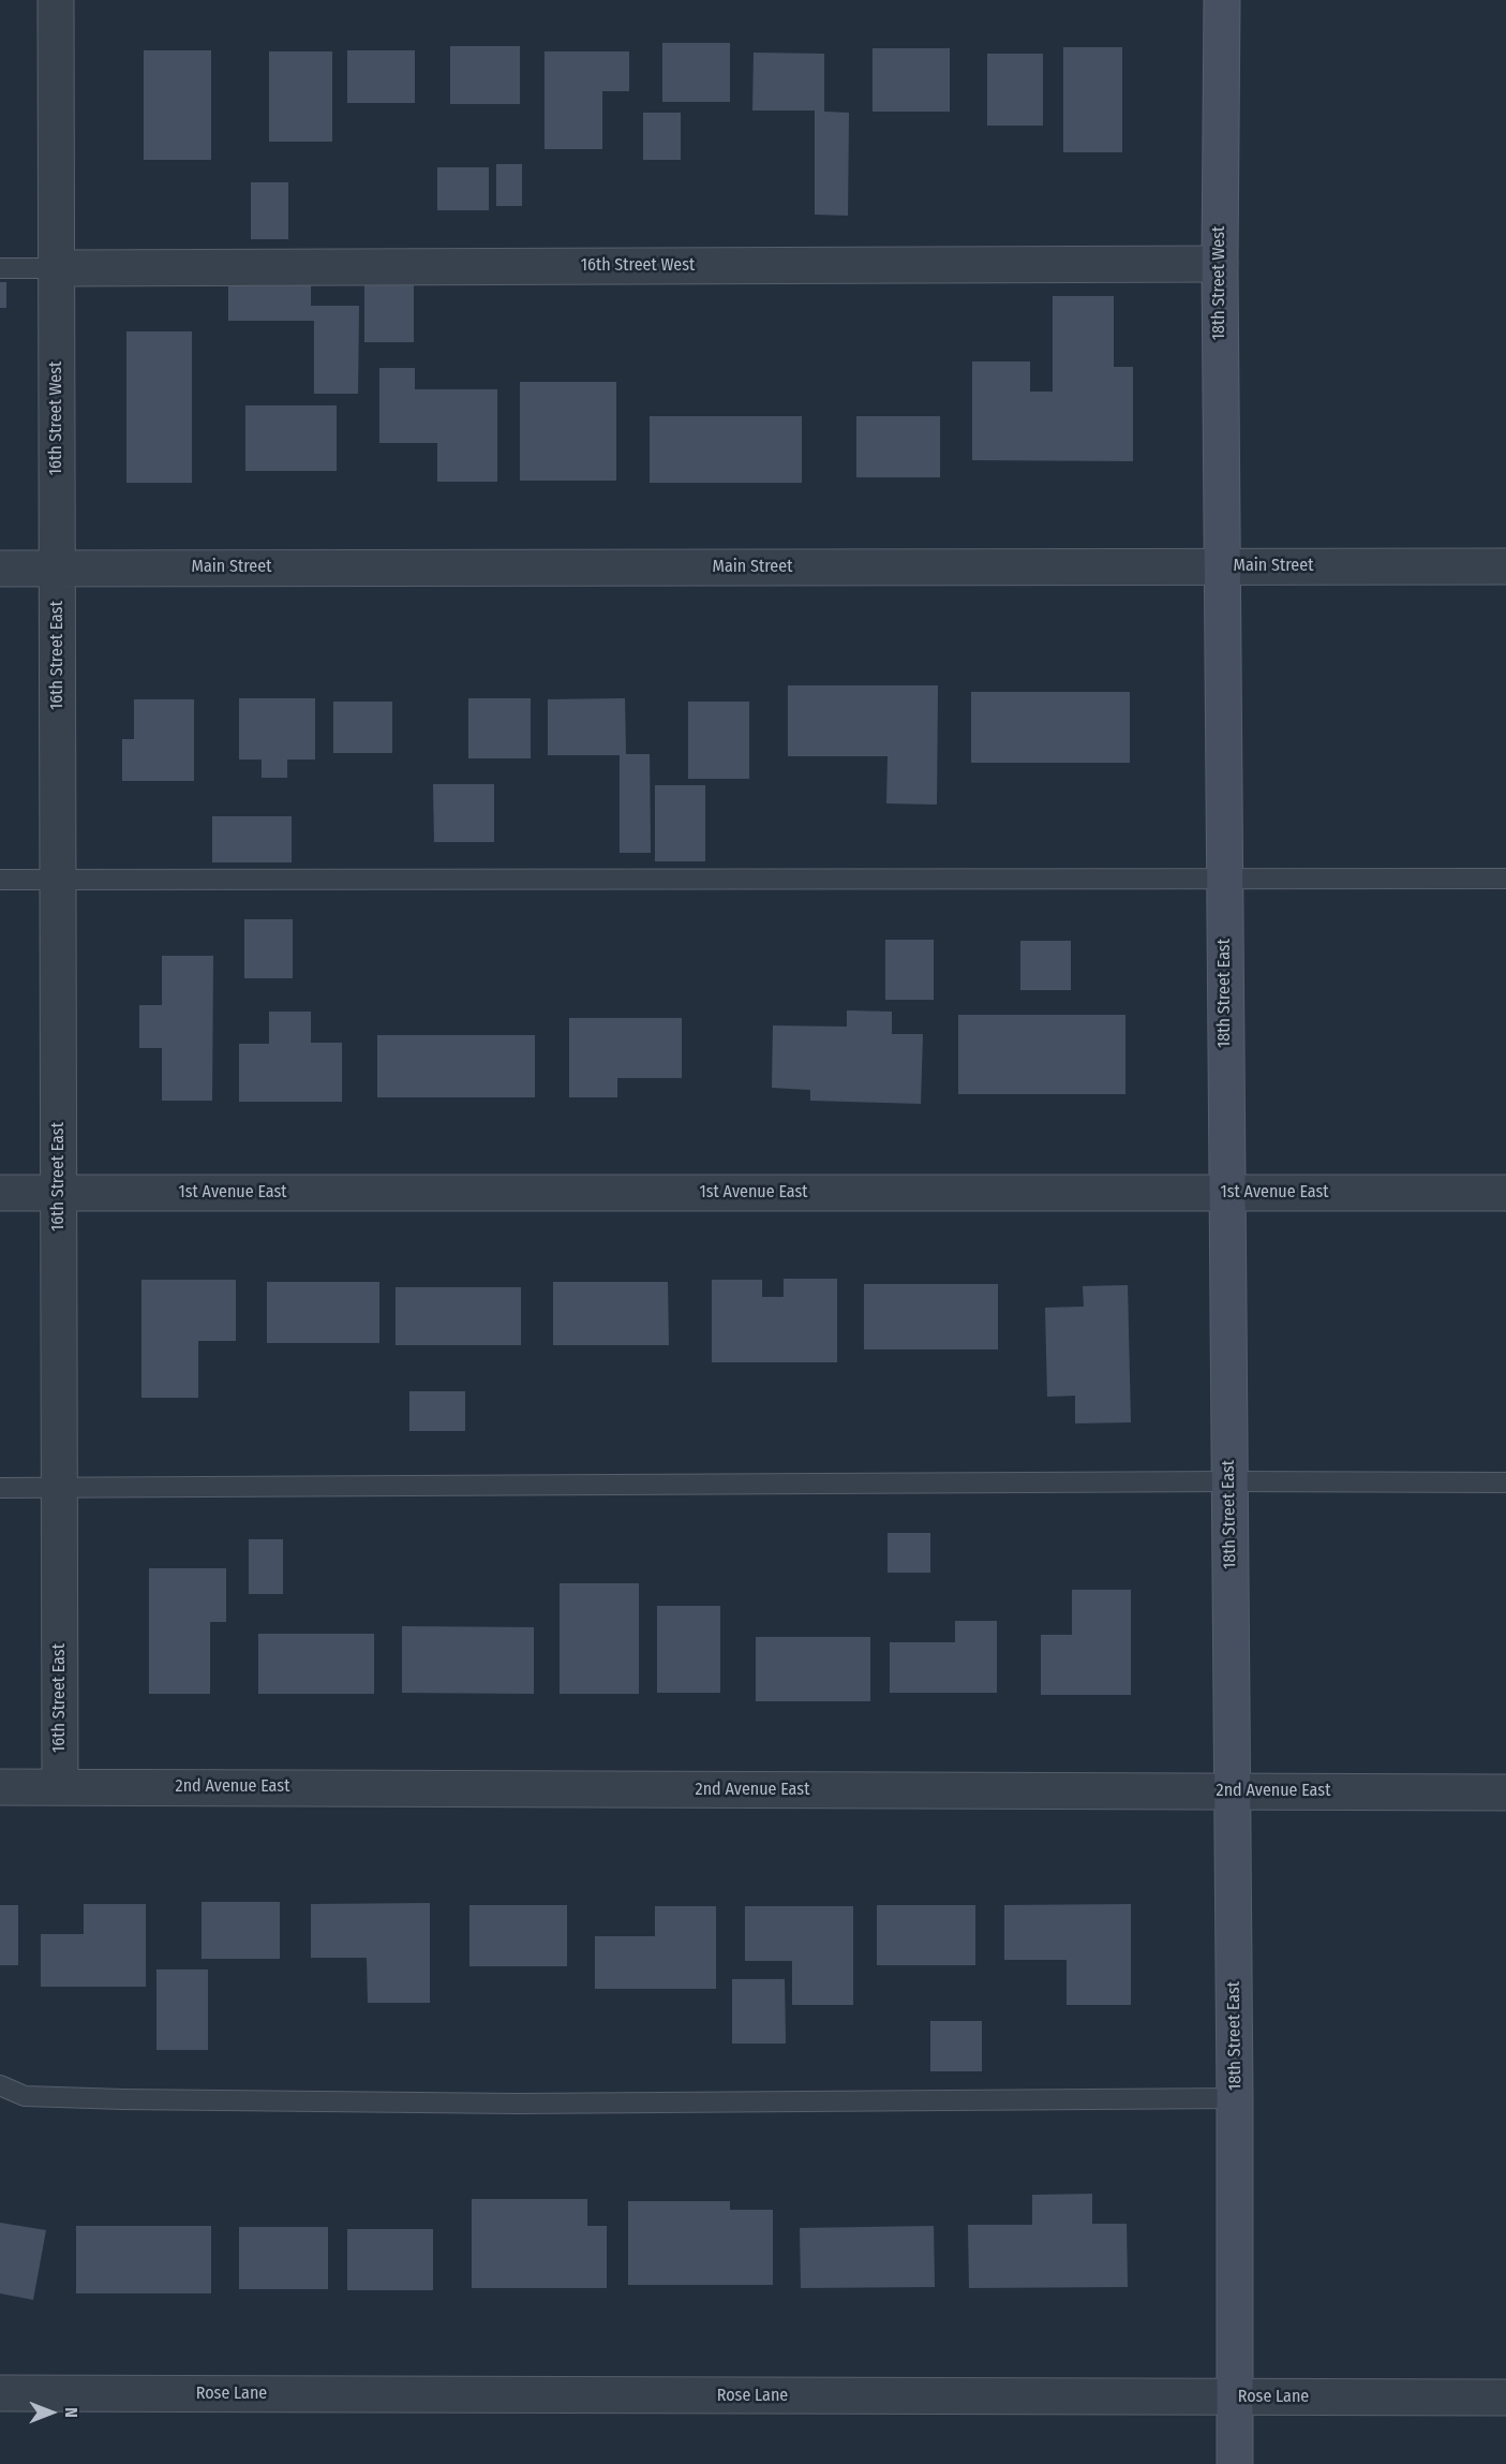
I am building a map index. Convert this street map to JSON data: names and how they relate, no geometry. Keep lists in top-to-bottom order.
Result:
{
  "streets": {
    "street": [
      "16th Street West",
      "18th Street West",
      "Main Street",
      "16th Street East",
      "18th Street East",
      "1st Avenue East",
      "2nd Avenue East",
      "Rose Lane"
    ]
  },
  "crossings": [
    ["16th Street West", "18th Street West"],
    ["16th Street West", "Main Street"],
    ["16th Street West", "16th Street East"],
    ["18th Street West", "Main Street"],
    ["18th Street West", "18th Street East"],
    ["Main Street", "16th Street East"],
    ["Main Street", "18th Street East"],
    ["16th Street East", "1st Avenue East"],
    ["16th Street East", "2nd Avenue East"],
    ["18th Street East", "1st Avenue East"],
    ["18th Street East", "2nd Avenue East"],
    ["18th Street East", "Rose Lane"]
  ],
  "north": "right"
}
